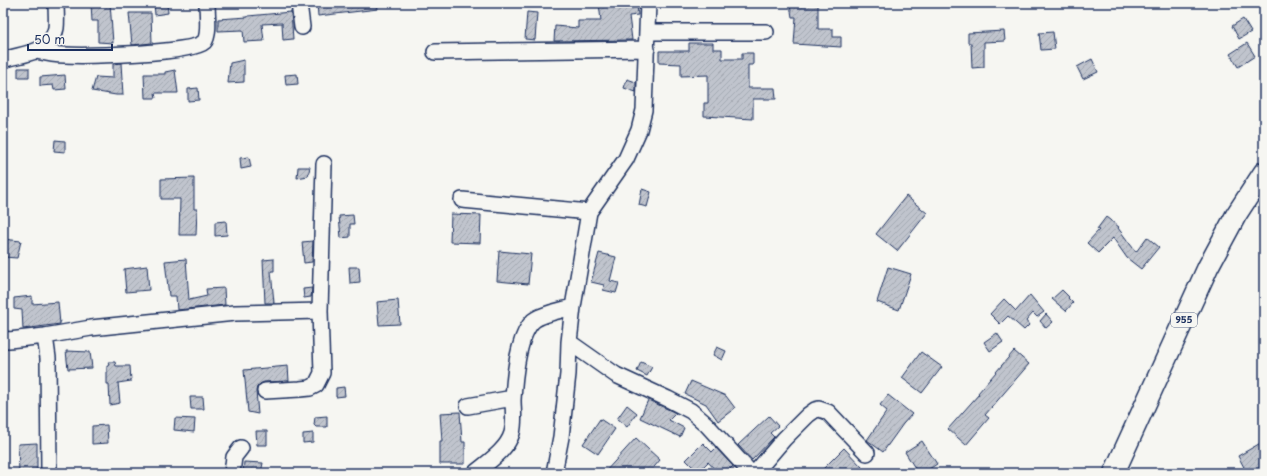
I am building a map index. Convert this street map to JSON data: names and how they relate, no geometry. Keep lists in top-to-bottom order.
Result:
{
  "streets": {
    "main road": ["955"]
  },
  "scale_bar": "50 m"
}
